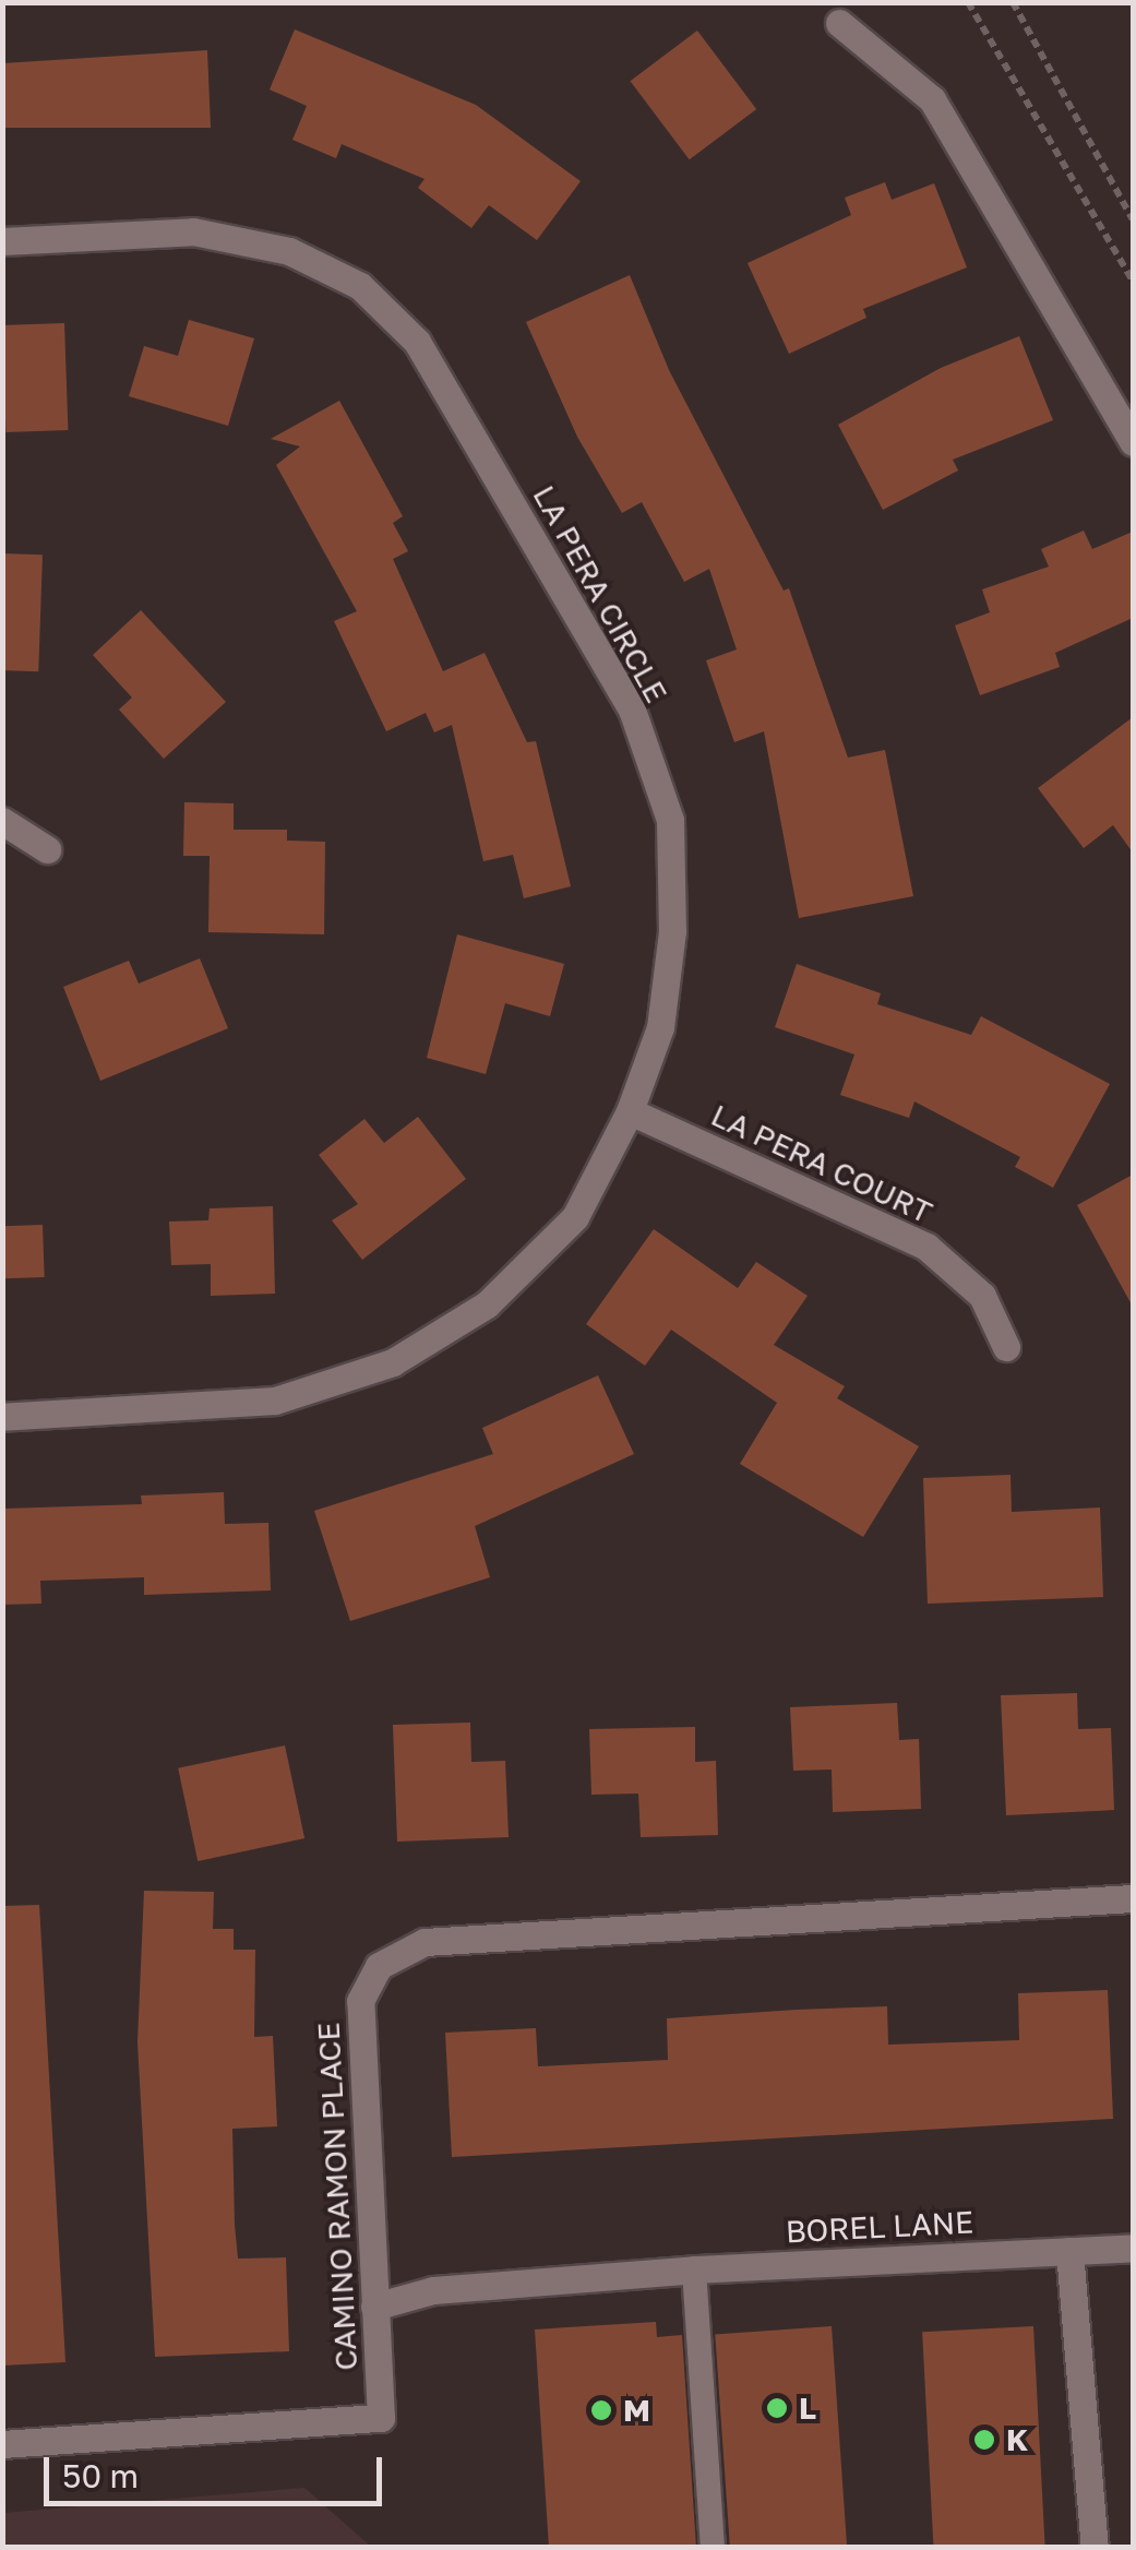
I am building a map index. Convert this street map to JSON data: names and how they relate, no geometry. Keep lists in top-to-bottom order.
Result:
{
  "streets": {
    "street": [
      "LA PERA CIRCLE",
      "LA PERA COURT",
      "CAMINO RAMON PLACE",
      "BOREL LANE"
    ]
  },
  "crossings": [
    ["LA PERA CIRCLE", "LA PERA COURT"],
    ["CAMINO RAMON PLACE", "BOREL LANE"]
  ],
  "places": ["L", "M", "K"],
  "scale_bar": "50 m"
}
